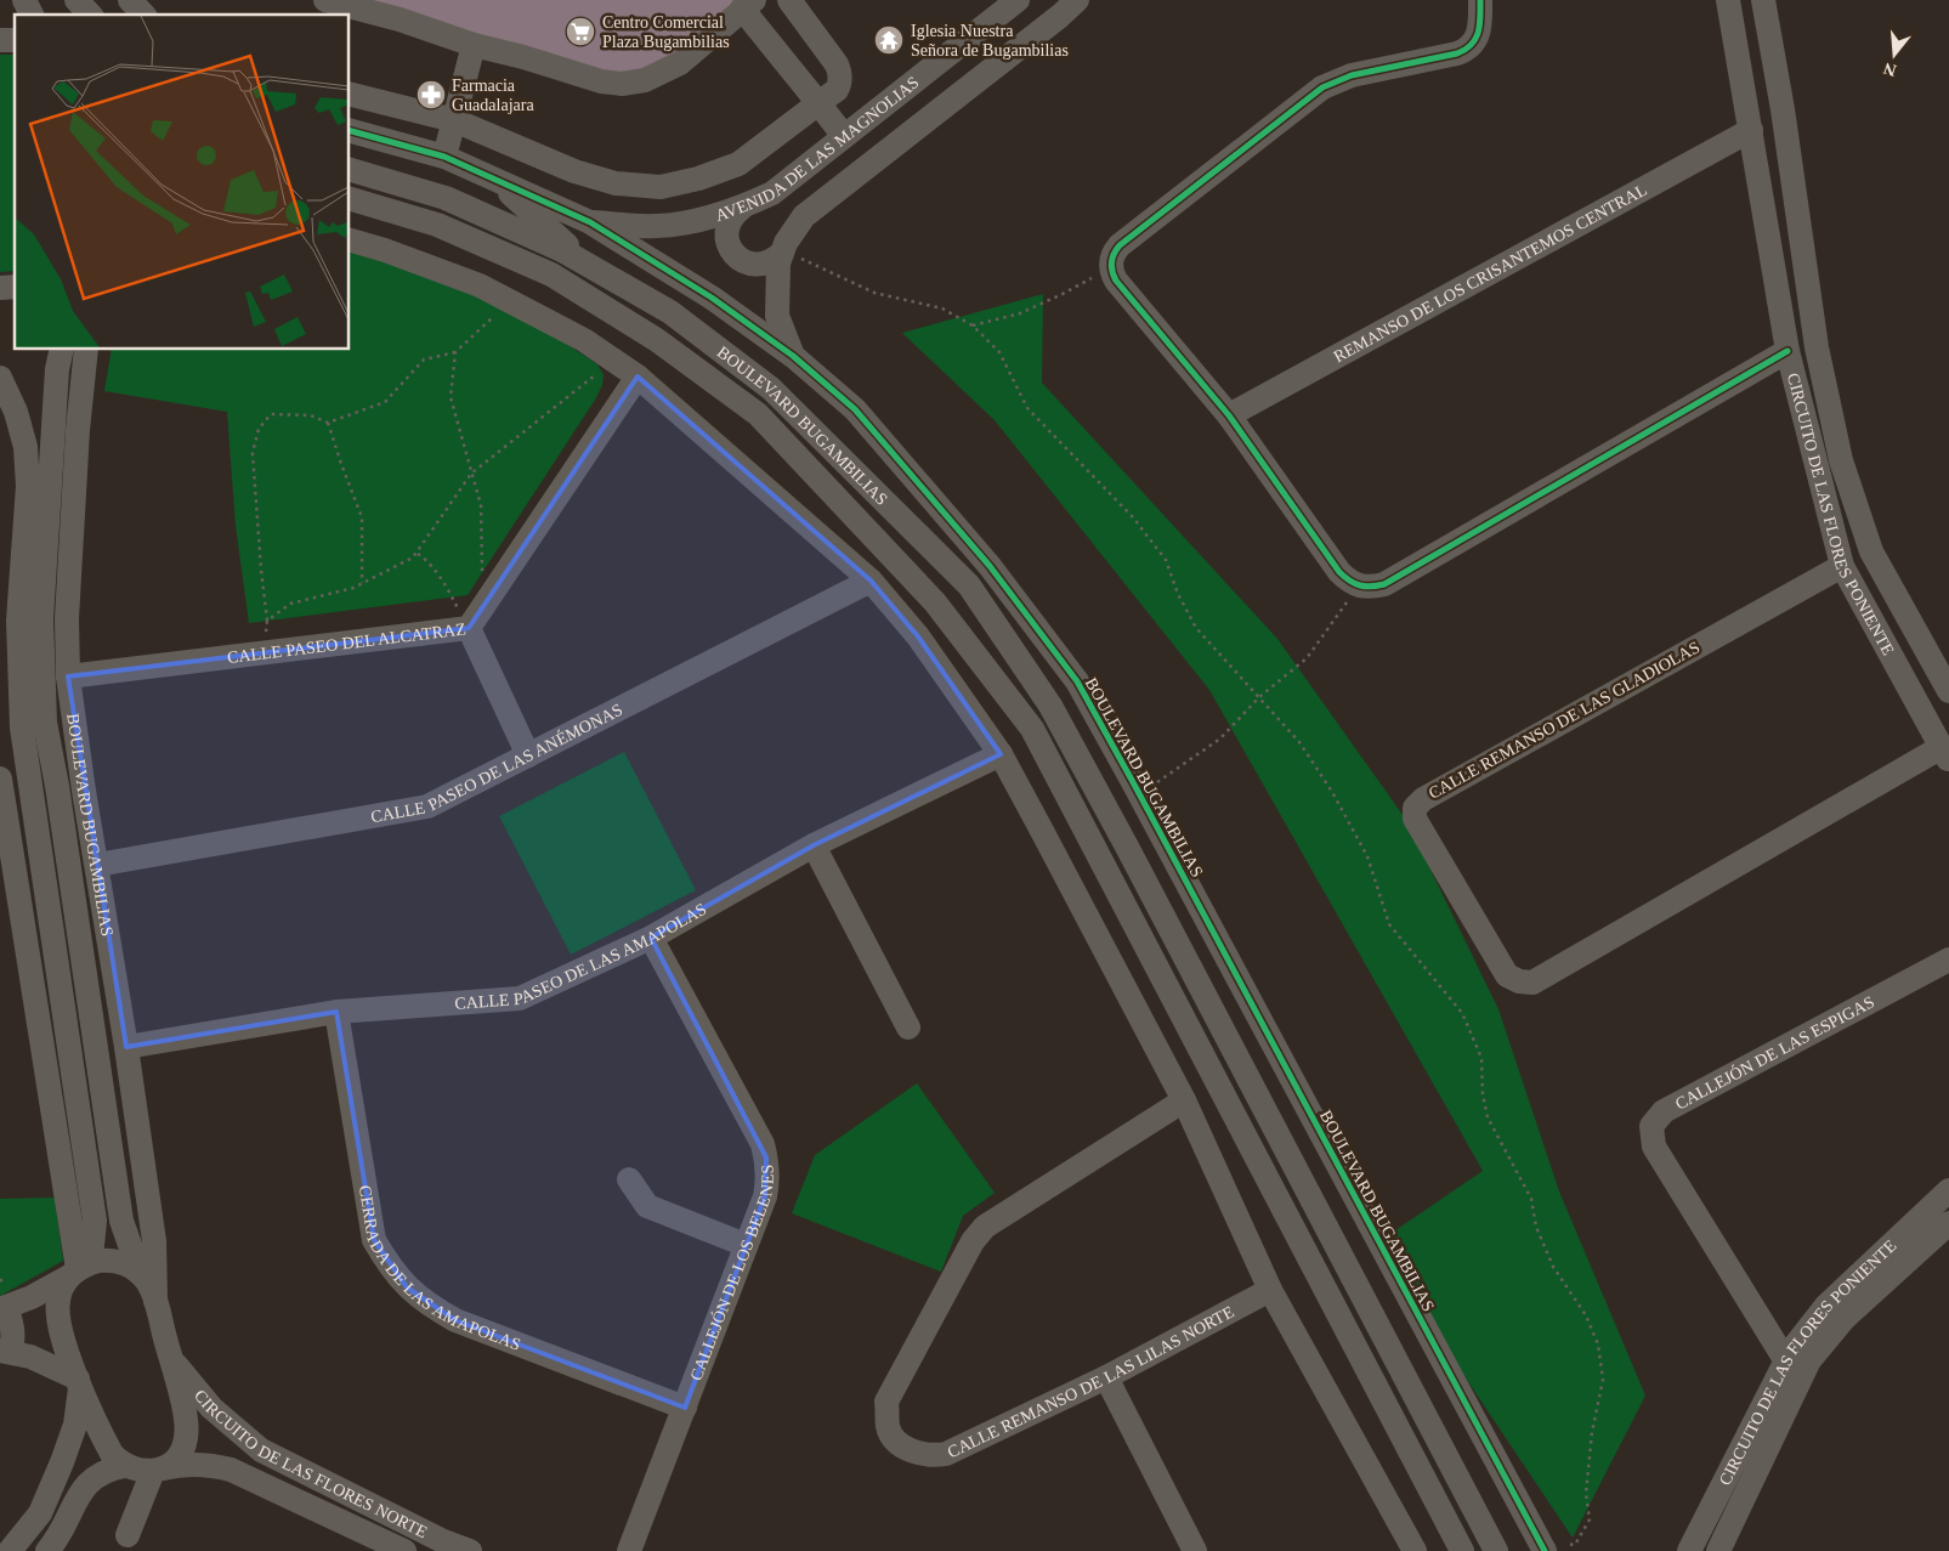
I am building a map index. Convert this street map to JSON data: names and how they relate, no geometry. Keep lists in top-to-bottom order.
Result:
{
  "streets": {
    "street": [
      "AVENIDA DE LAS MAGNOLIAS",
      "REMANSO DE LOS CRISANTEMOS CENTRAL",
      "BOULEVARD BUGAMBILIAS",
      "CIRCUITO DE LAS FLORES PONIENTE",
      "CALLE PASEO DEL ALCATRAZ",
      "CALLE REMANSO DE LAS GLADIOLAS",
      "CALLE PASEO DE LAS ANÉMONAS",
      "CALLE PASEO DE LAS AMAPOLAS",
      "CALLEJÓN DE LAS ESPIGAS",
      "CERRADA DE LAS AMAPOLAS",
      "CALLEJÓN DE LOS BELENES",
      "CALLE REMANSO DE LAS LILAS NORTE",
      "CIRCUITO DE LAS FLORES NORTE"
    ]
  },
  "crossings": [
    ["AVENIDA DE LAS MAGNOLIAS", "BOULEVARD BUGAMBILIAS"],
    ["REMANSO DE LOS CRISANTEMOS CENTRAL", "CIRCUITO DE LAS FLORES PONIENTE"],
    ["BOULEVARD BUGAMBILIAS", "CALLE PASEO DEL ALCATRAZ"],
    ["BOULEVARD BUGAMBILIAS", "CALLE PASEO DE LAS ANÉMONAS"],
    ["BOULEVARD BUGAMBILIAS", "CALLE PASEO DE LAS AMAPOLAS"],
    ["CIRCUITO DE LAS FLORES PONIENTE", "CALLE REMANSO DE LAS GLADIOLAS"],
    ["CIRCUITO DE LAS FLORES PONIENTE", "CALLEJÓN DE LAS ESPIGAS"],
    ["CALLE PASEO DE LAS AMAPOLAS", "CERRADA DE LAS AMAPOLAS"],
    ["CALLE PASEO DE LAS AMAPOLAS", "CALLEJÓN DE LOS BELENES"],
    ["CERRADA DE LAS AMAPOLAS", "CALLEJÓN DE LOS BELENES"]
  ],
  "places": {
    "supermarket": ["Centro Comercial Plaza Bugambilias"],
    "temple": ["Iglesia Nuestra Señora de Bugambilias"],
    "pharmacy": ["Farmacia Guadalajara"]
  },
  "north": "bottom"
}
